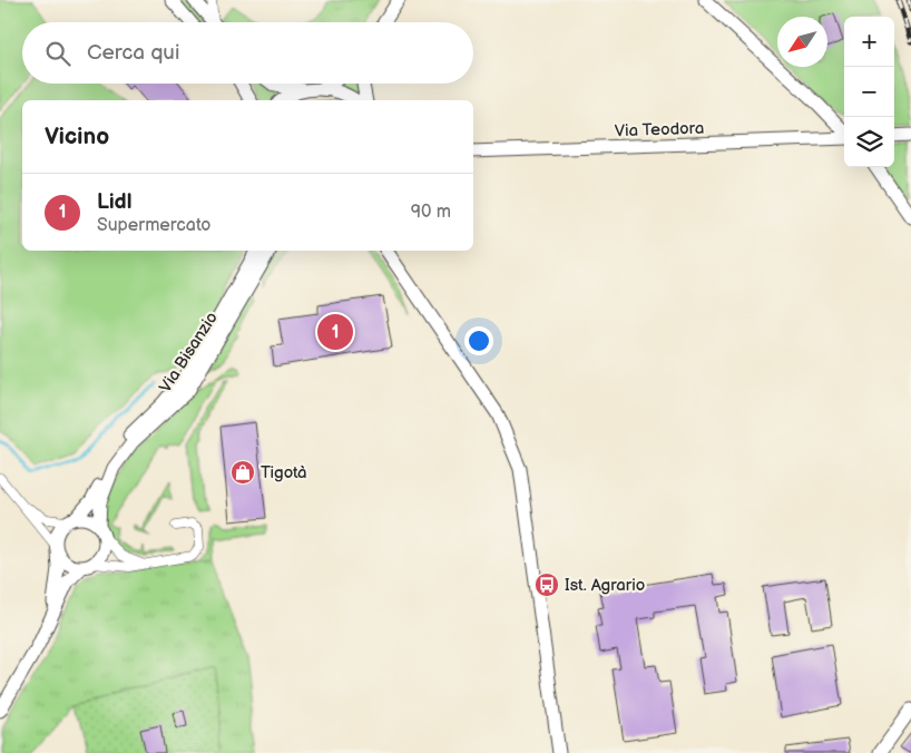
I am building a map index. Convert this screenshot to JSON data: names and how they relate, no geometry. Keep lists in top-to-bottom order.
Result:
{
  "streets": {
    "main road": ["Via Teodora", "Via Bisanzio"]
  },
  "places": {
    "shop": ["Tigotà"],
    "bus stop": ["Ist. Agrario"]
  },
  "north": "bottom left",
  "page": {
    "map_buttons": ["+", "−"],
    "search": "Cerca qui",
    "heading": "Vicino",
    "list": [
      {
        "mark": "1",
        "name": "Lidl",
        "note": "Supermercato",
        "value": "90 m"
      }
    ],
    "pins": "1"
  }
}
